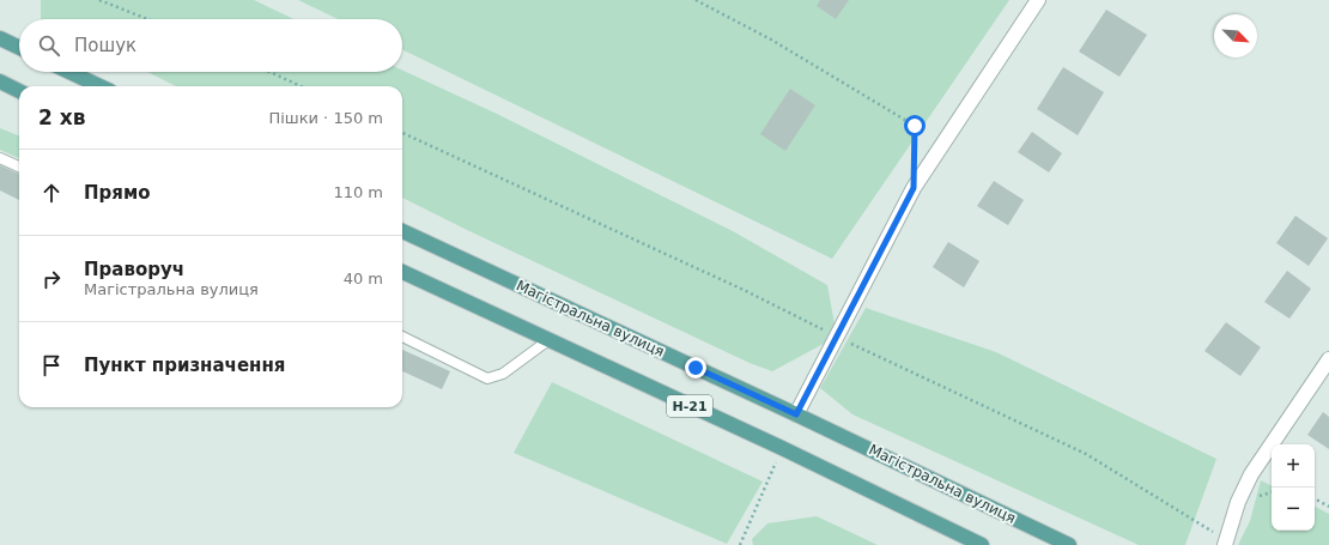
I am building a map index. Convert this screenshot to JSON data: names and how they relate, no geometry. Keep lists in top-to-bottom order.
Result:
{
  "streets": {
    "main road": ["Магістральна вулиця", "Н-21"]
  },
  "north": "bottom right",
  "page": {
    "search": "Пошук",
    "heading": ["2 хв", "Пішки · 150 m"],
    "list": [
      ["Прямо", "110 m"],
      ["Праворуч", "Магістральна вулиця", "40 m"],
      "Пункт призначення"
    ],
    "map_buttons": ["+", "−"]
  }
}
